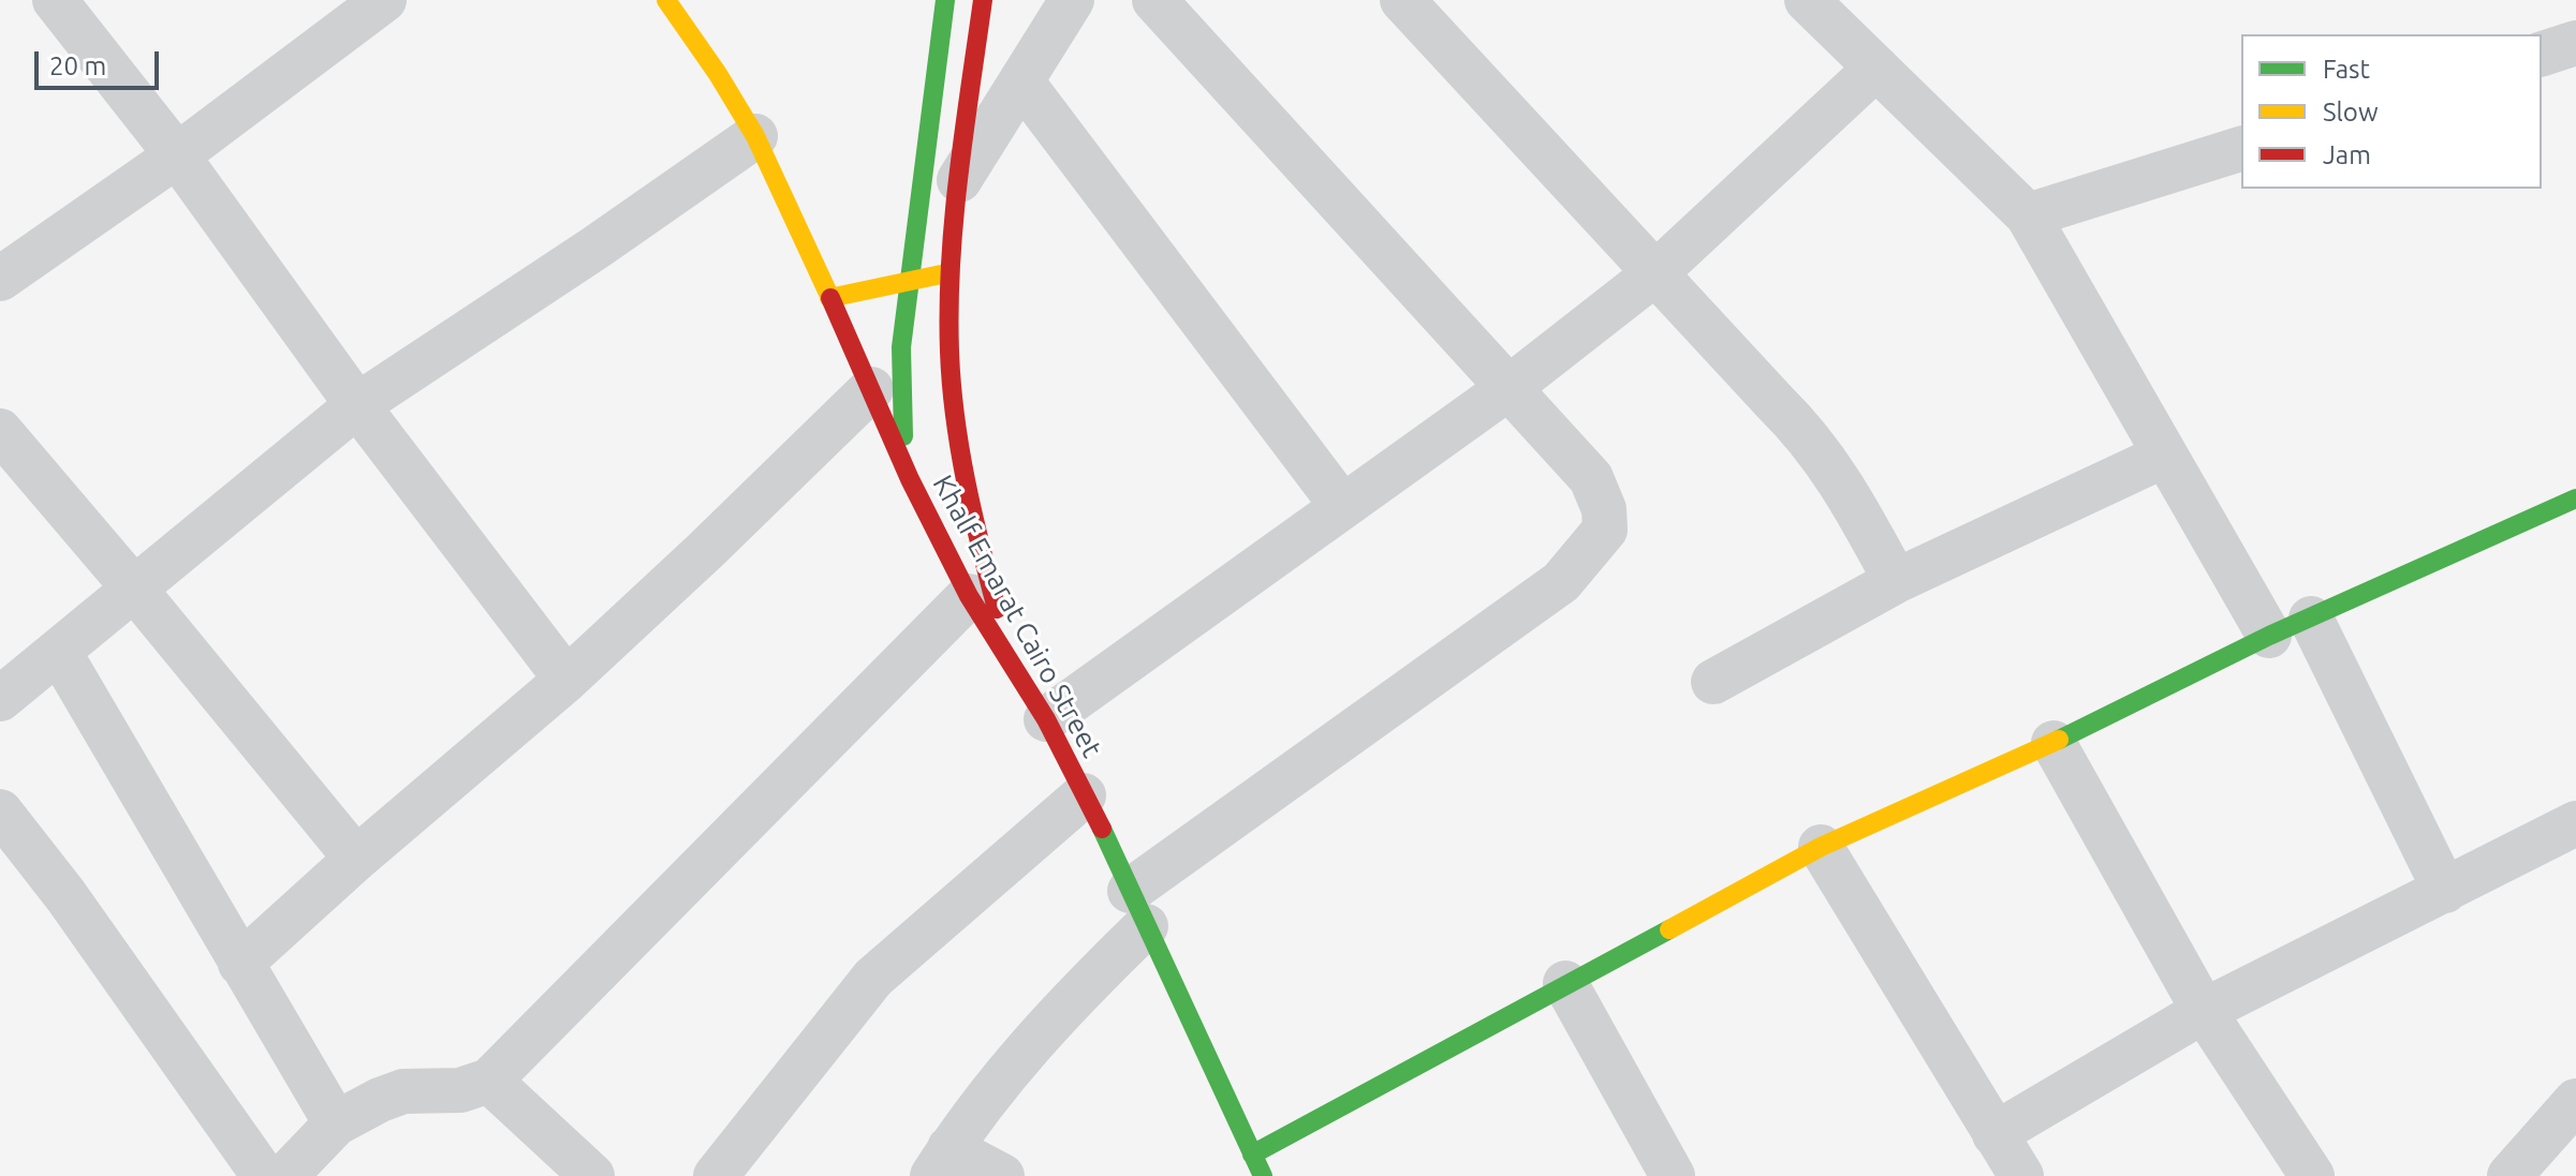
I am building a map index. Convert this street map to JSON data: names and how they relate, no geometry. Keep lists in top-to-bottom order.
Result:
{
  "streets": {
    "street": ["Khalf Emarat Cairo Street"]
  },
  "legend": ["Fast", "Slow", "Jam"],
  "scale_bar": "20 m"
}
